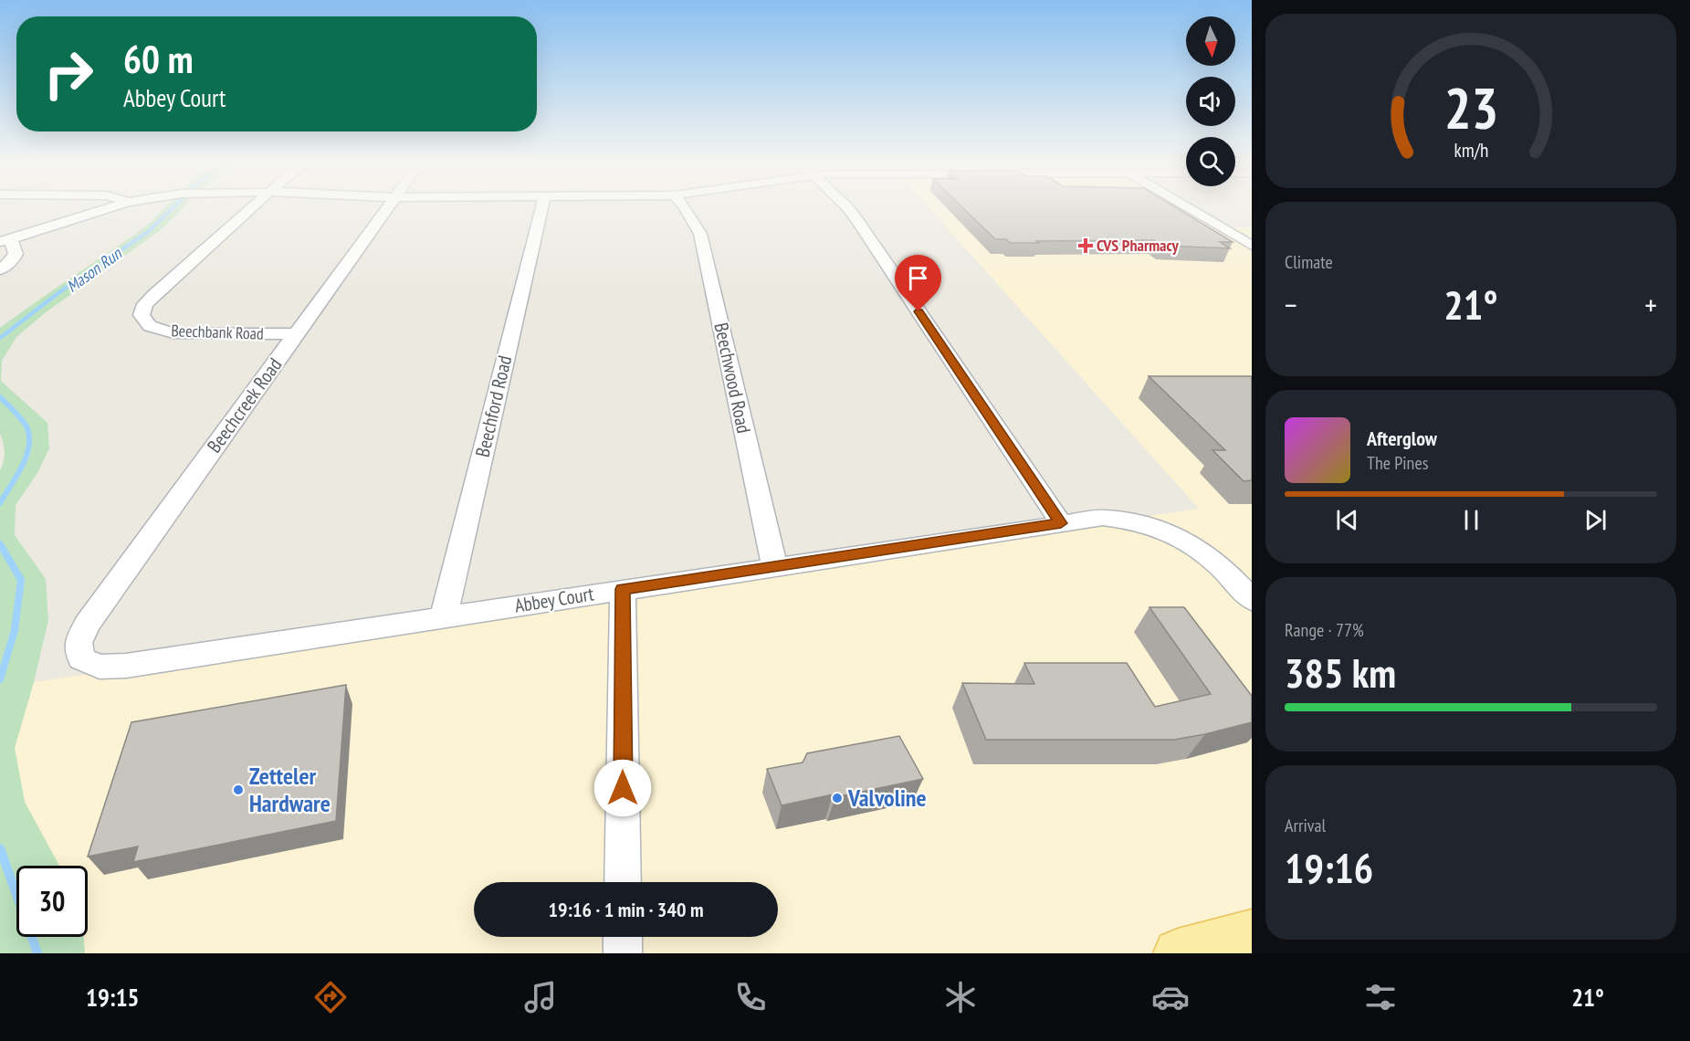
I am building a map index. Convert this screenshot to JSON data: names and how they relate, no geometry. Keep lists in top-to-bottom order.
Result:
{
  "streets": {
    "street": [
      "Beechbank Road",
      "Beechwood Road",
      "Beechcreek Road",
      "Beechford Road",
      "Abbey Court"
    ]
  },
  "crossings": [
    ["Beechbank Road", "Beechcreek Road"],
    ["Beechwood Road", "Abbey Court"],
    ["Beechcreek Road", "Abbey Court"],
    ["Beechford Road", "Abbey Court"]
  ],
  "water": ["Mason Run"],
  "places": {
    "health": ["CVS Pharmacy"],
    "other": ["Zetteler Hardware", "Valvoline"]
  },
  "north": "bottom",
  "page": {
    "turn": ["60 m", "Abbey Court"],
    "tile": [
      "Climate",
      ["Range · 77%", "385 km"],
      ["Arrival", "19:16"]
    ],
    "heat": ["−", "21°", "+"],
    "song": ["Afterglow", "The Pines"],
    "limit": "30",
    "trip": "19:16 · 1 min · 340 m",
    "tabs": ["19:15", "21°"],
    "gauge": ["23", "km/h"]
  }
}
